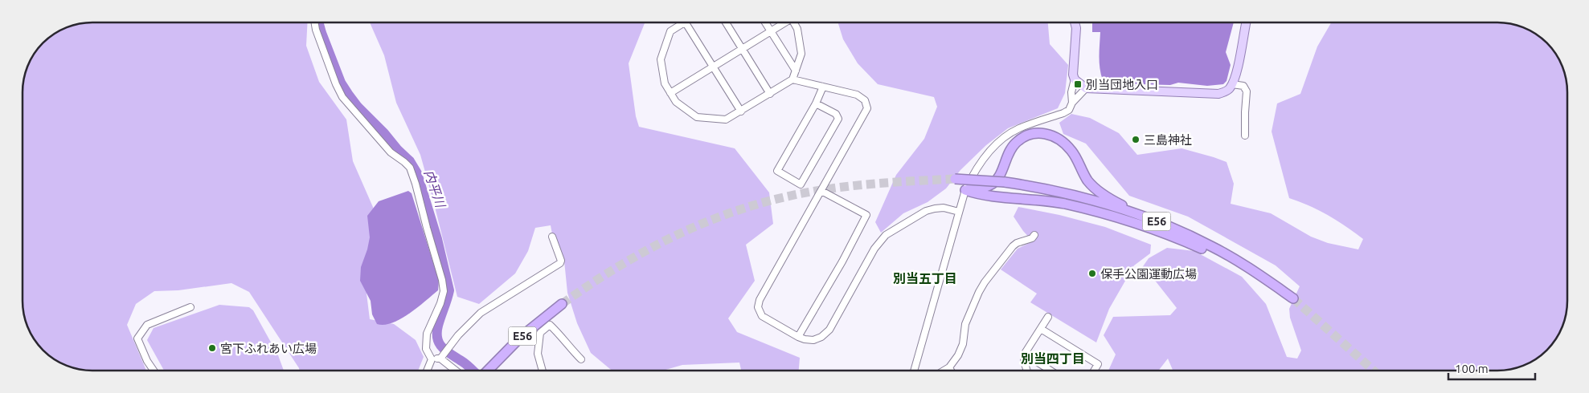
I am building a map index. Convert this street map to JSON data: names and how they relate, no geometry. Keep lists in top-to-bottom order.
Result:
{
  "streets": {
    "highway": ["E56"]
  },
  "districts": ["別当五丁目", "別当四丁目"],
  "water": ["内平川"],
  "places": {
    "transit": ["別当団地入口"],
    "other": ["三島神社", "保手公園運動広場", "宮下ふれあい広場"]
  },
  "scale_bar": "100 m"
}
